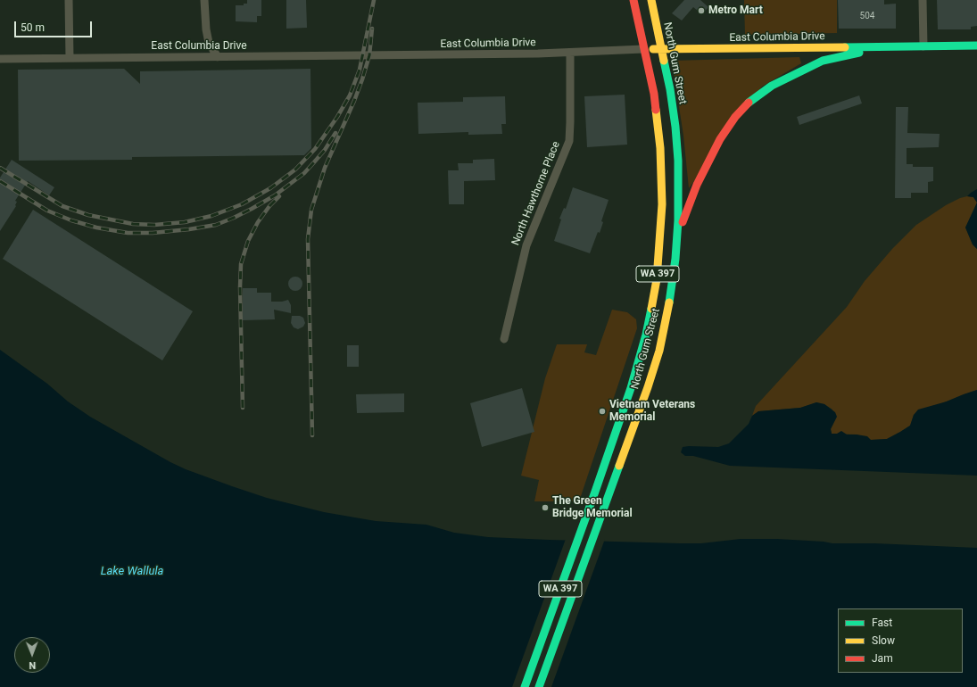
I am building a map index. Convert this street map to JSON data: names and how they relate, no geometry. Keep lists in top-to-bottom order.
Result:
{
  "streets": {
    "main road": ["East Columbia Drive", "North Gum Street", "WA 397"],
    "street": ["North Hawthorne Place"]
  },
  "crossings": [
    ["East Columbia Drive", "North Gum Street"],
    ["East Columbia Drive", "North Hawthorne Place"]
  ],
  "water": ["Lake Wallula"],
  "places": ["Metro Mart", "Vietnam Veterans Memorial", "The Green Bridge Memorial"],
  "house_numbers": ["504"],
  "legend": ["Fast", "Slow", "Jam"],
  "scale_bar": "50 m",
  "north": "bottom"
}
